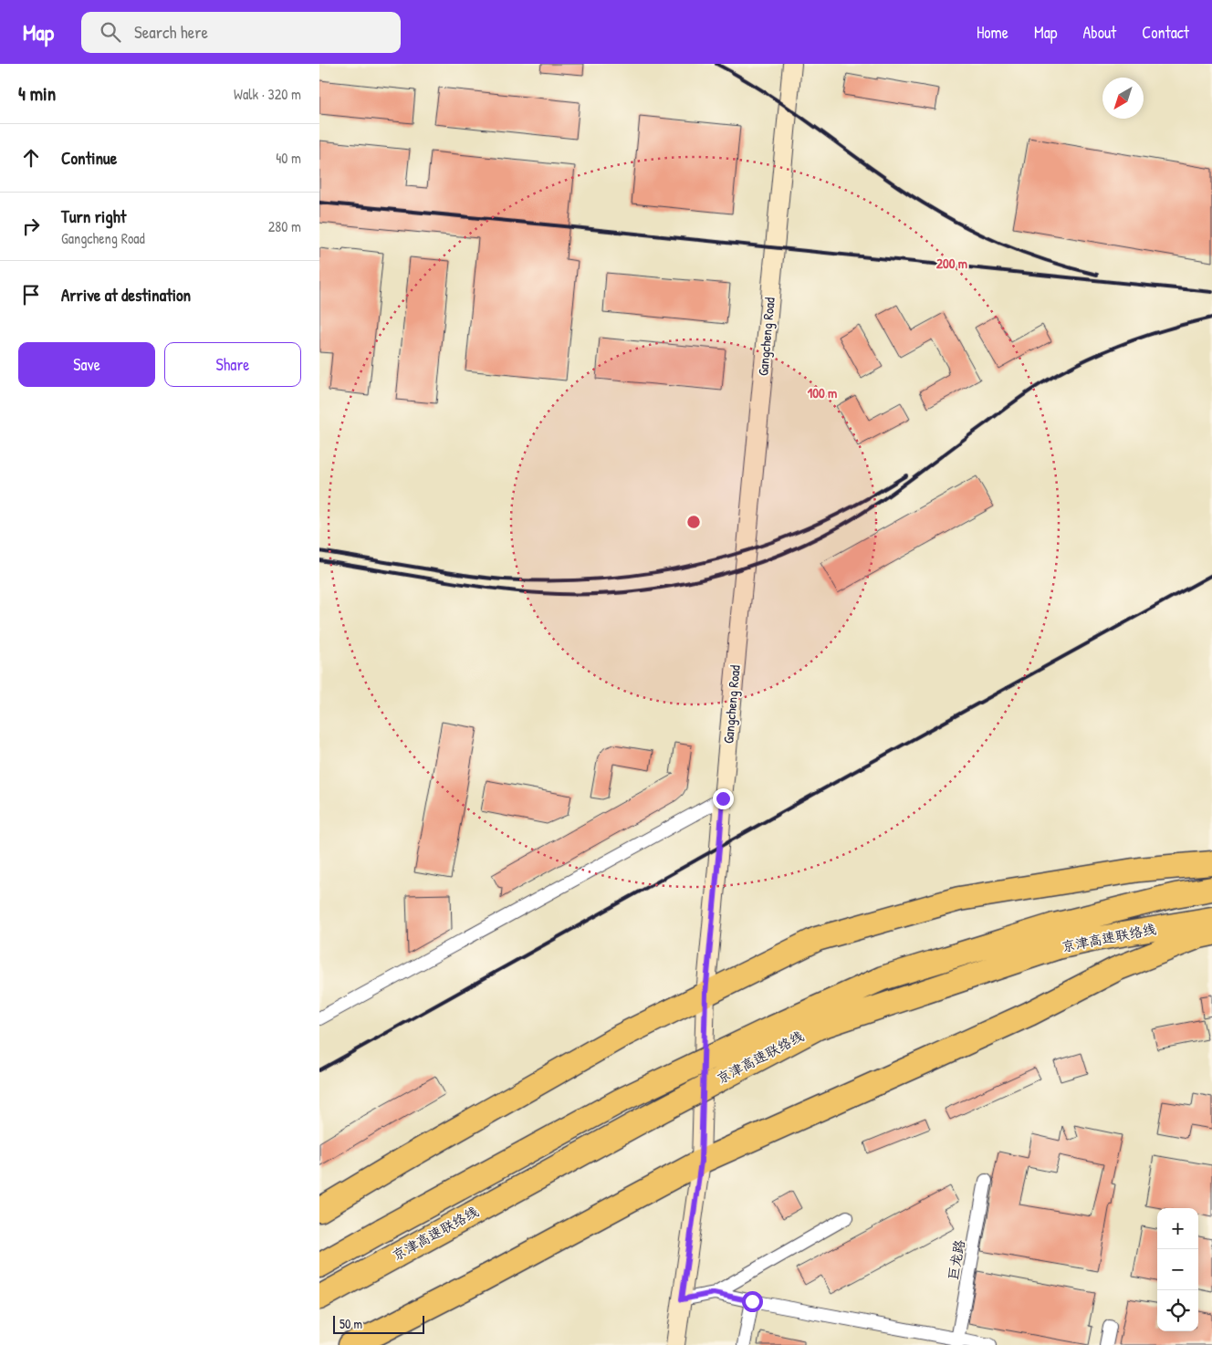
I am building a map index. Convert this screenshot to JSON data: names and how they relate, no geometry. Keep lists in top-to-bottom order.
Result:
{
  "streets": {
    "highway": ["京津高速联络线"],
    "street": ["Gangcheng Road", "巨龙路"]
  },
  "scale_bar": "50 m",
  "north": "bottom left",
  "page": {
    "header": "Map",
    "search": "Search here",
    "nav": [
      "Home",
      "Map",
      "About",
      "Contact"
    ],
    "heading": ["4 min", "Walk · 320 m"],
    "list": [
      ["Continue", "40 m"],
      ["Turn right", "Gangcheng Road", "280 m"],
      "Arrive at destination"
    ],
    "buttons": ["Save", "Share"],
    "map_buttons": ["+", "−"],
    "scale": "50 m"
  },
  "rings": ["200 m", "100 m"]
}
